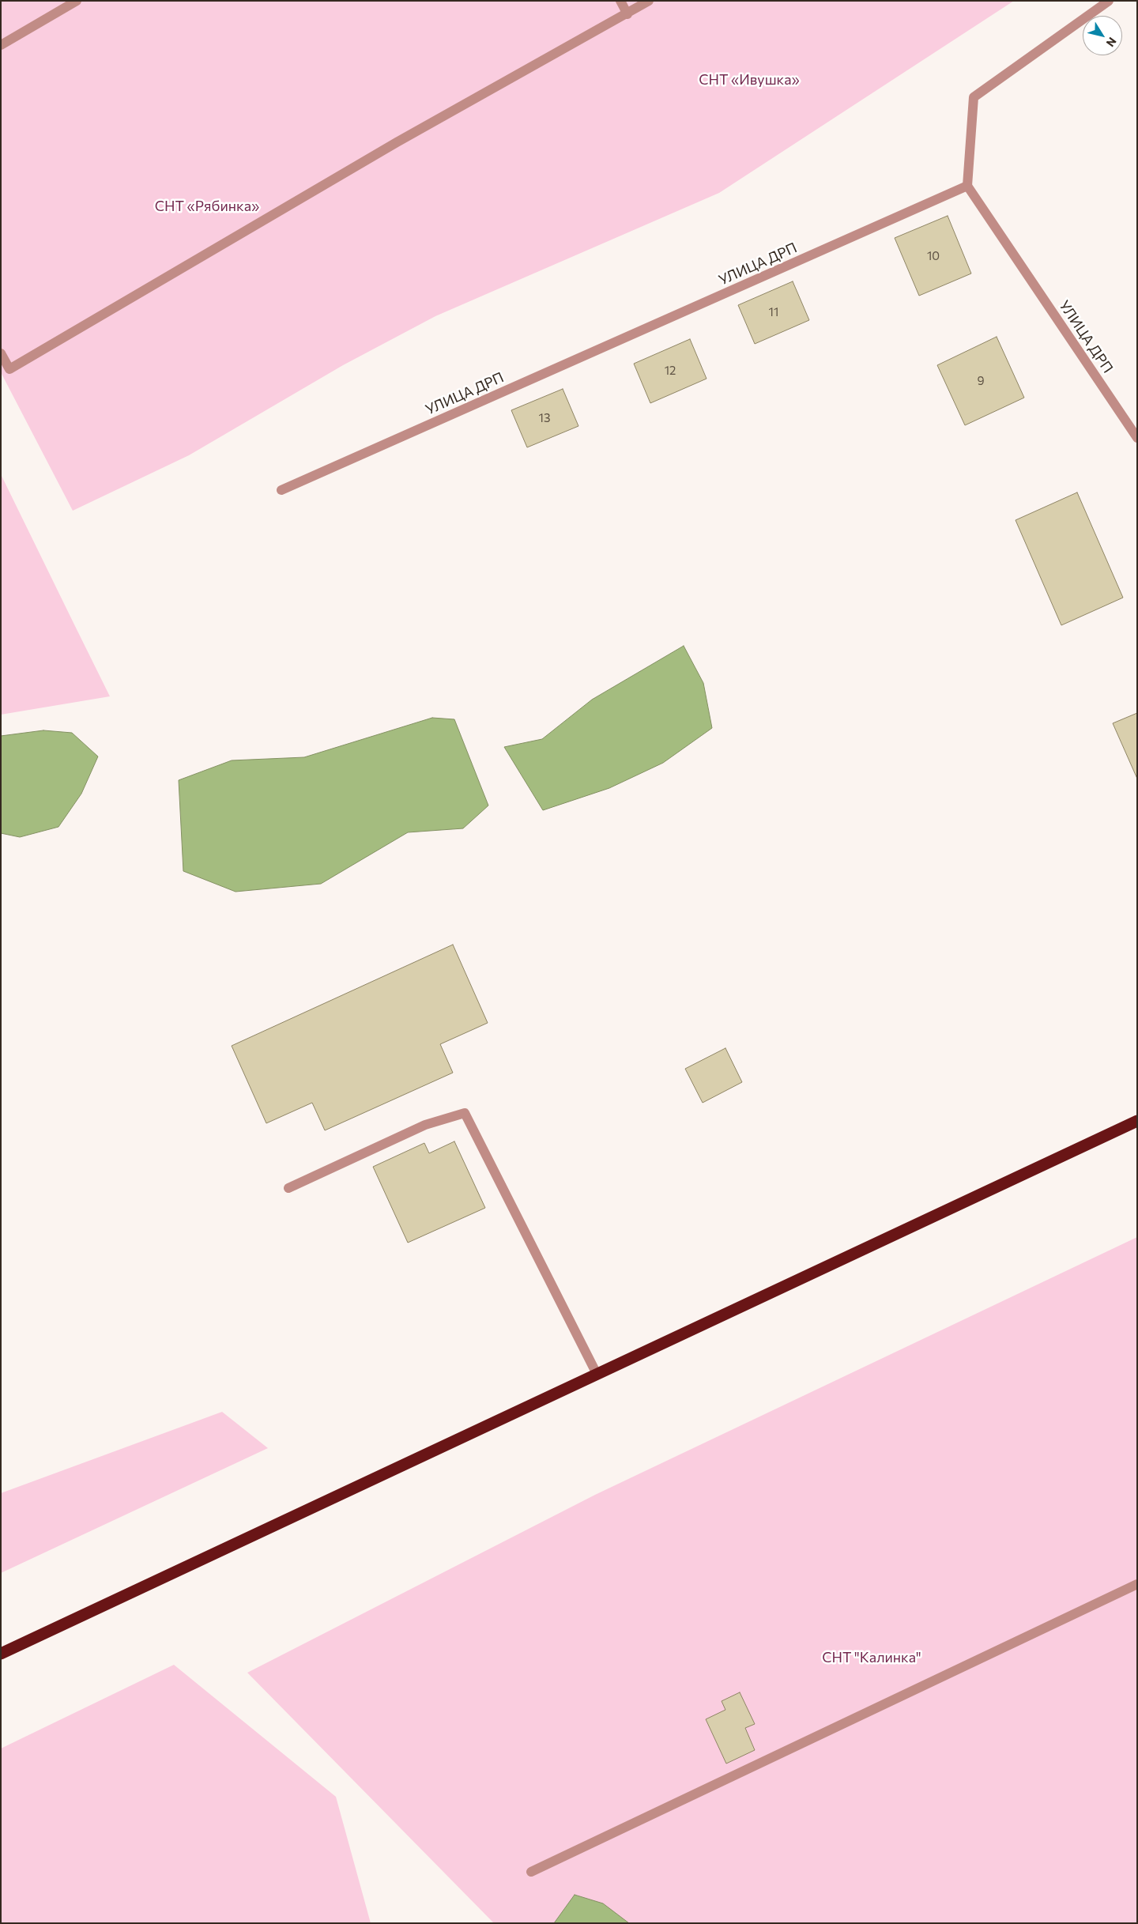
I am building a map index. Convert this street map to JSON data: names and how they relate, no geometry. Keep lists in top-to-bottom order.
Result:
{
  "streets": {
    "street": ["УЛИЦА ДРП"]
  },
  "parks": ["СНТ «Ивушка»", "СНТ «Рябинка»", "СНТ \"Калинка\""],
  "house_numbers": [
    "10",
    "11",
    "12",
    "9",
    "13"
  ],
  "north": "bottom right"
}
